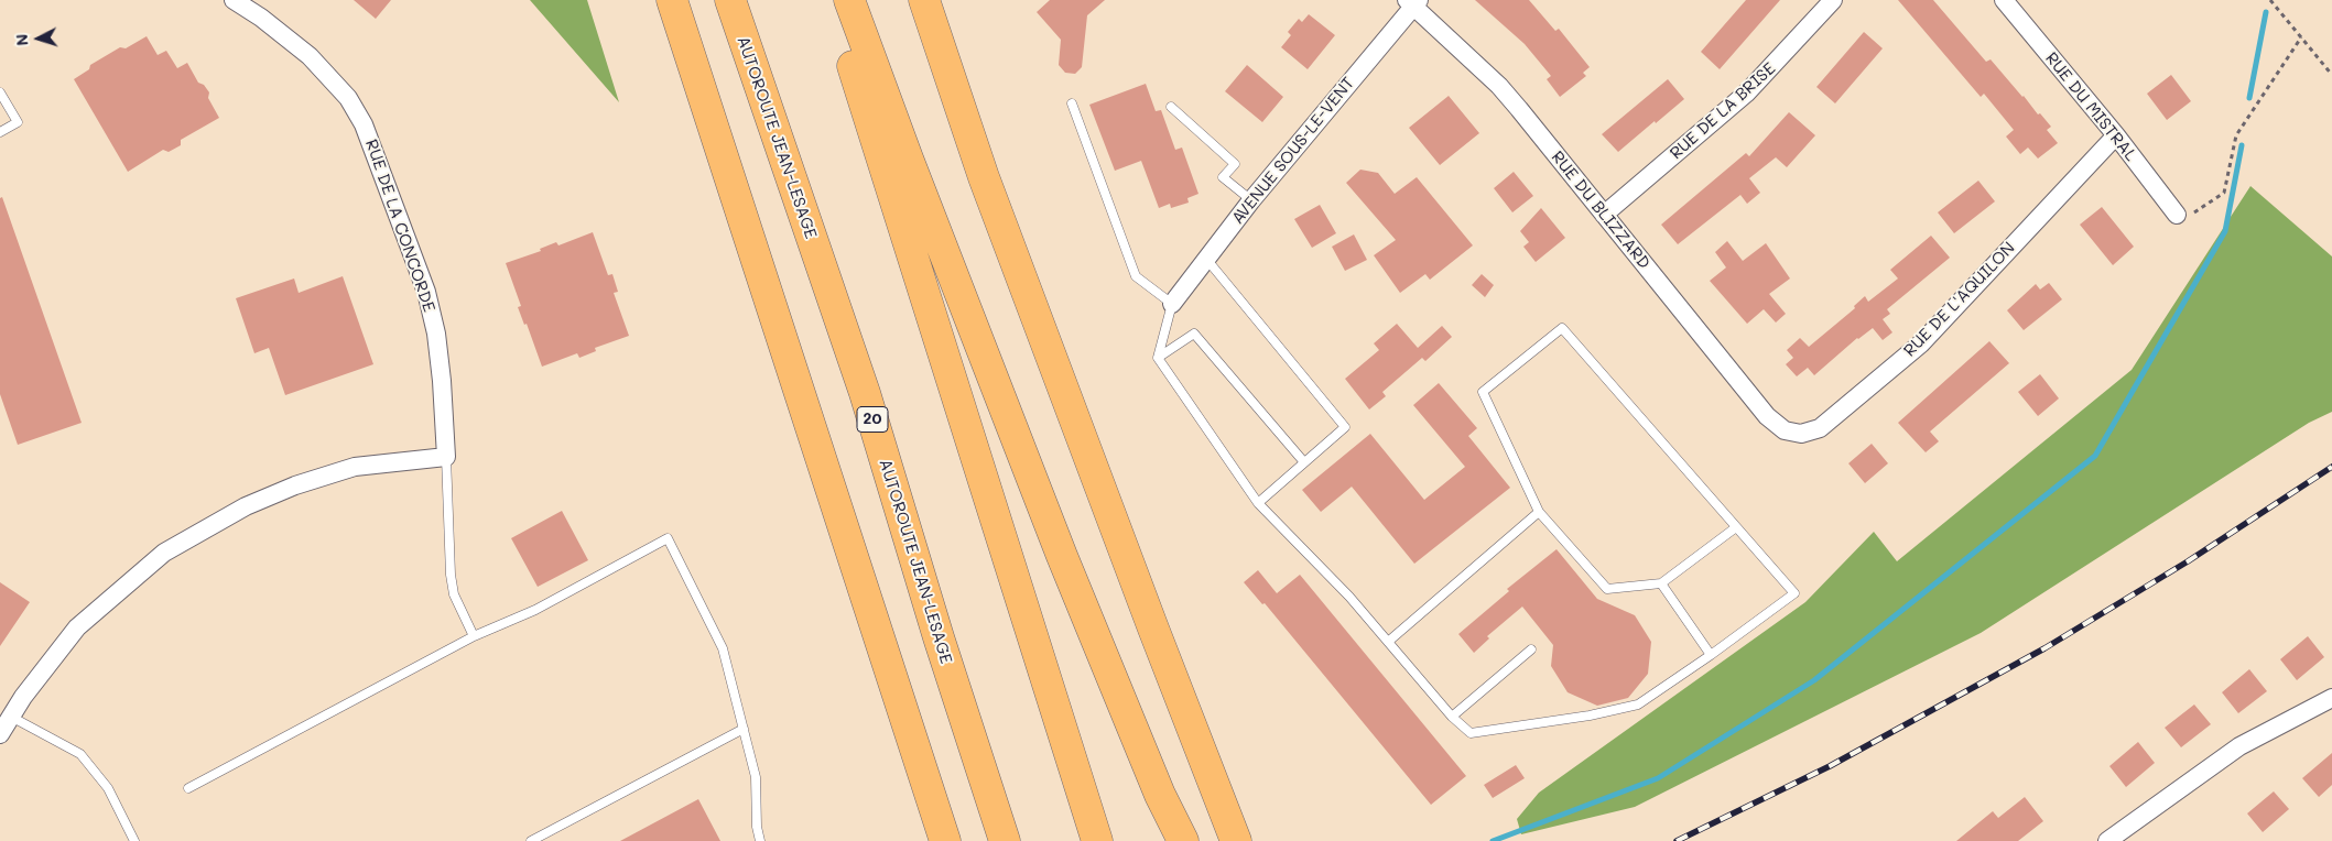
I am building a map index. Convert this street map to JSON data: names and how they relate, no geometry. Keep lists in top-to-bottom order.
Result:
{
  "streets": {
    "highway": ["AUTOROUTE JEAN-LESAGE", "20"],
    "street": [
      "RUE DU MISTRAL",
      "RUE DE LA BRISE",
      "AVENUE SOUS-LE-VENT",
      "RUE DU BLIZZARD",
      "RUE DE LA CONCORDE",
      "RUE DE L'AQUILON"
    ]
  },
  "crossings": [
    ["RUE DU MISTRAL", "RUE DE L'AQUILON"],
    ["RUE DE LA BRISE", "RUE DU BLIZZARD"],
    ["AVENUE SOUS-LE-VENT", "RUE DU BLIZZARD"],
    ["RUE DU BLIZZARD", "RUE DE L'AQUILON"]
  ],
  "north": "left"
}
